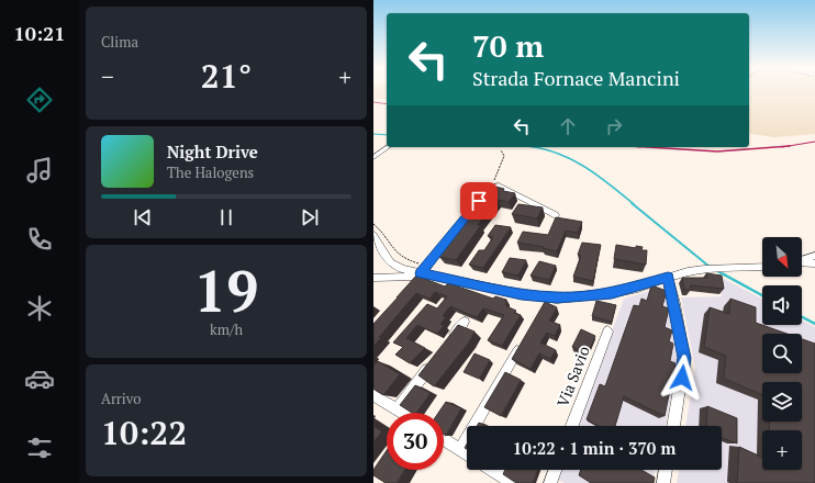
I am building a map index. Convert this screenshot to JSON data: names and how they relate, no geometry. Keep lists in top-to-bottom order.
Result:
{
  "streets": {
    "street": ["Via Savio"]
  },
  "north": "bottom right",
  "page": {
    "tabs": "10:21",
    "tile": [
      "Clima",
      ["19", "km/h"],
      ["Arrivo", "10:22"]
    ],
    "turn": ["70 m", "Strada Fornace Mancini"],
    "heat": ["−", "21°", "+"],
    "song": ["Night Drive", "The Halogens"],
    "map_buttons": "+",
    "limit": "30",
    "trip": "10:22 · 1 min · 370 m"
  }
}
